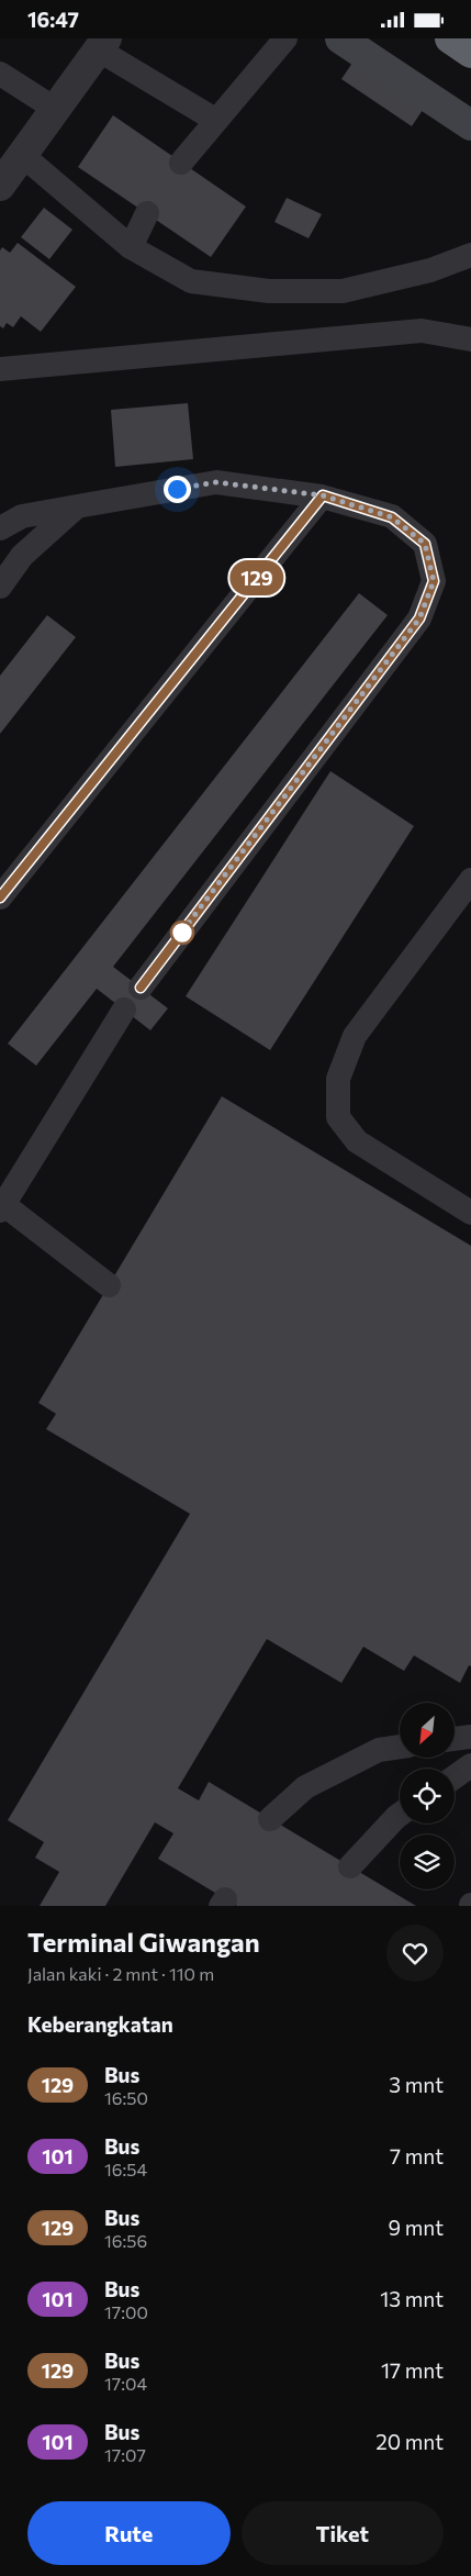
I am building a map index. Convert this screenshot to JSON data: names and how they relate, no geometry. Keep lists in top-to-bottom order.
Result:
{
  "lines": ["bus line 129"],
  "north": "bottom left",
  "page": {
    "status": "16:47",
    "on_map": "129",
    "heading": [
      ["Terminal Giwangan", "Jalan kaki · 2 mnt · 110 m"],
      "Keberangkatan"
    ],
    "list": [
      {
        "mark": "129",
        "name": "Bus",
        "note": "16:50",
        "value": "3 mnt"
      },
      {
        "mark": "101",
        "name": "Bus",
        "note": "16:54",
        "value": "7 mnt"
      },
      {
        "mark": "129",
        "name": "Bus",
        "note": "16:56",
        "value": "9 mnt"
      },
      {
        "mark": "101",
        "name": "Bus",
        "note": "17:00",
        "value": "13 mnt"
      },
      {
        "mark": "129",
        "name": "Bus",
        "note": "17:04",
        "value": "17 mnt"
      },
      {
        "mark": "101",
        "name": "Bus",
        "note": "17:07",
        "value": "20 mnt"
      }
    ],
    "buttons": ["Rute", "Tiket"]
  }
}
